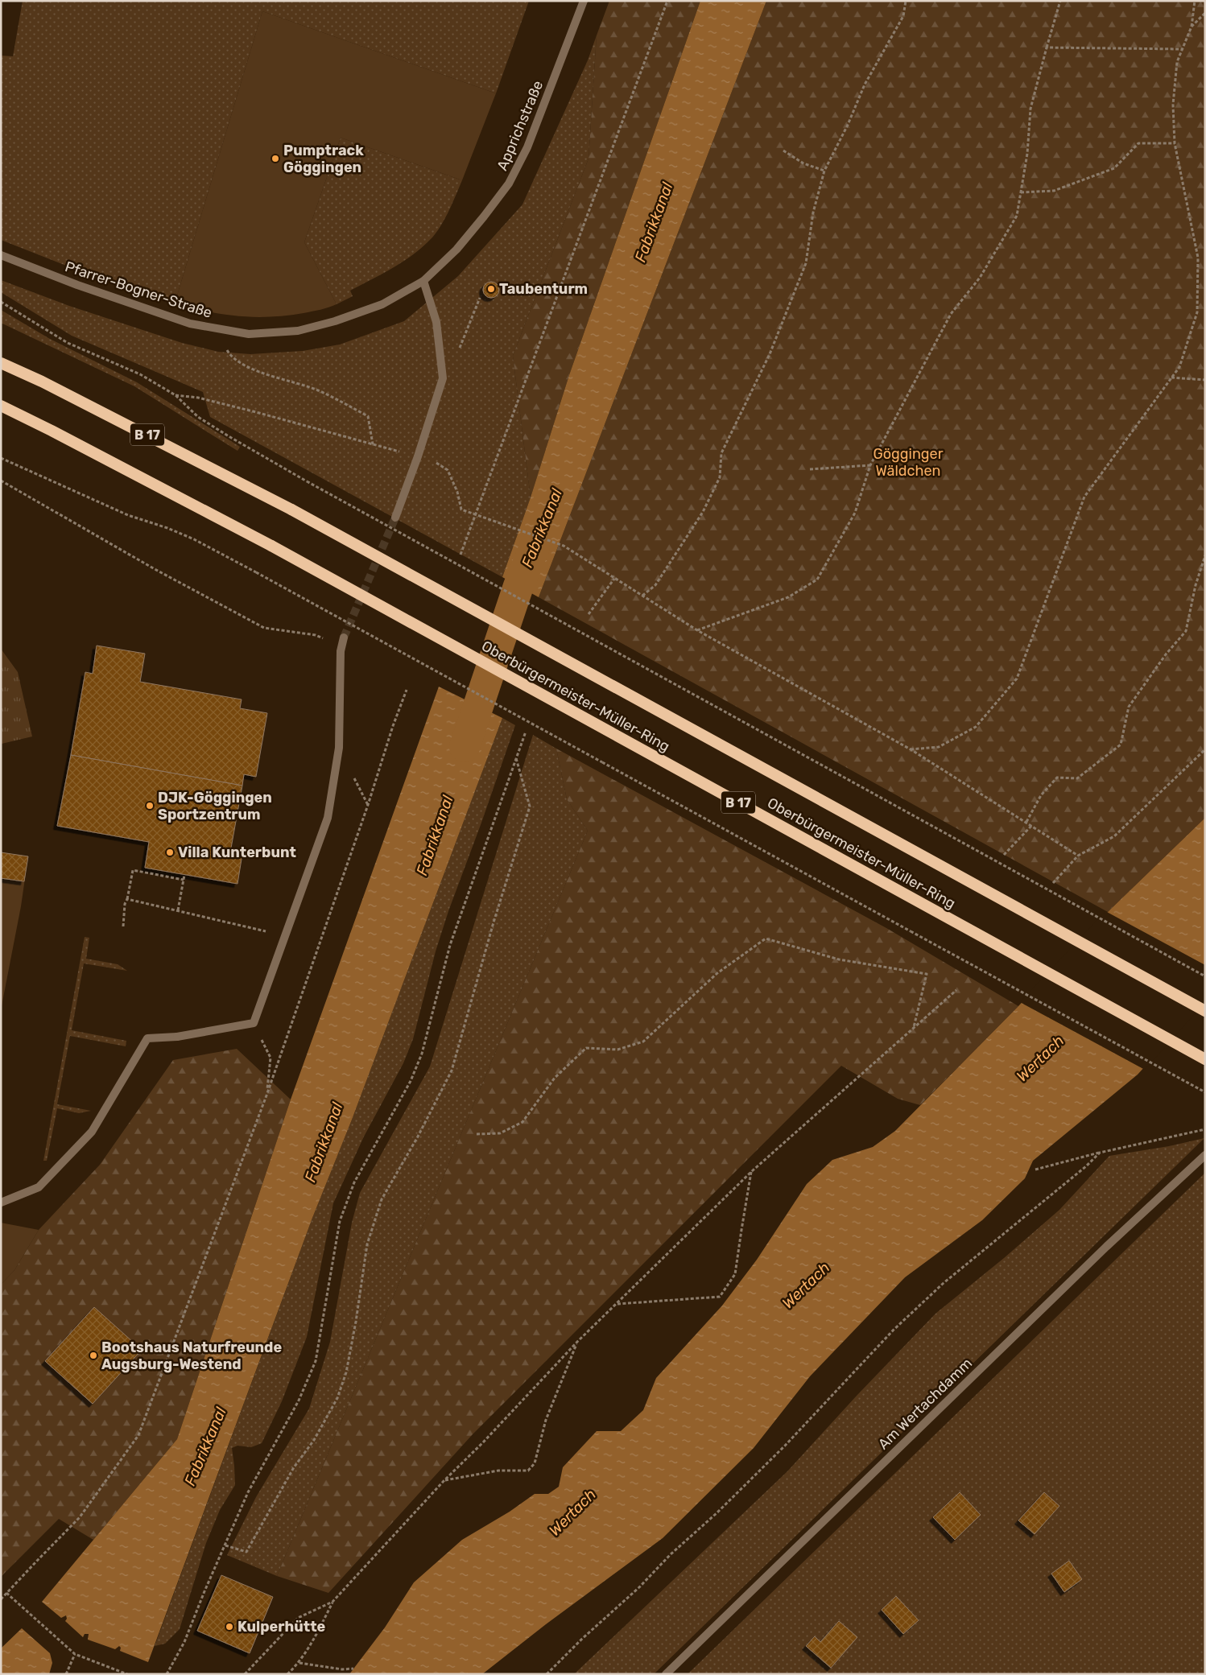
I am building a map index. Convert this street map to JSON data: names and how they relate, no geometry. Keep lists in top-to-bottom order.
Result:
{
  "streets": {
    "highway": ["B 17", "Oberbürgermeister-Müller-Ring"],
    "street": ["Apprichstraße", "Pfarrer-Bogner-Straße", "Am Wertachdamm"]
  },
  "crossings": [
    ["Apprichstraße", "Pfarrer-Bogner-Straße"]
  ],
  "water": ["Fabrikkanal", "Wertach"],
  "parks": ["Gögginger Wäldchen"],
  "places": [
    "Pumptrack Göggingen",
    "Taubenturm",
    "DJK-Göggingen Sportzentrum",
    "Villa Kunterbunt",
    "Bootshaus Naturfreunde Augsburg-Westend",
    "Kulperhütte"
  ]
}
